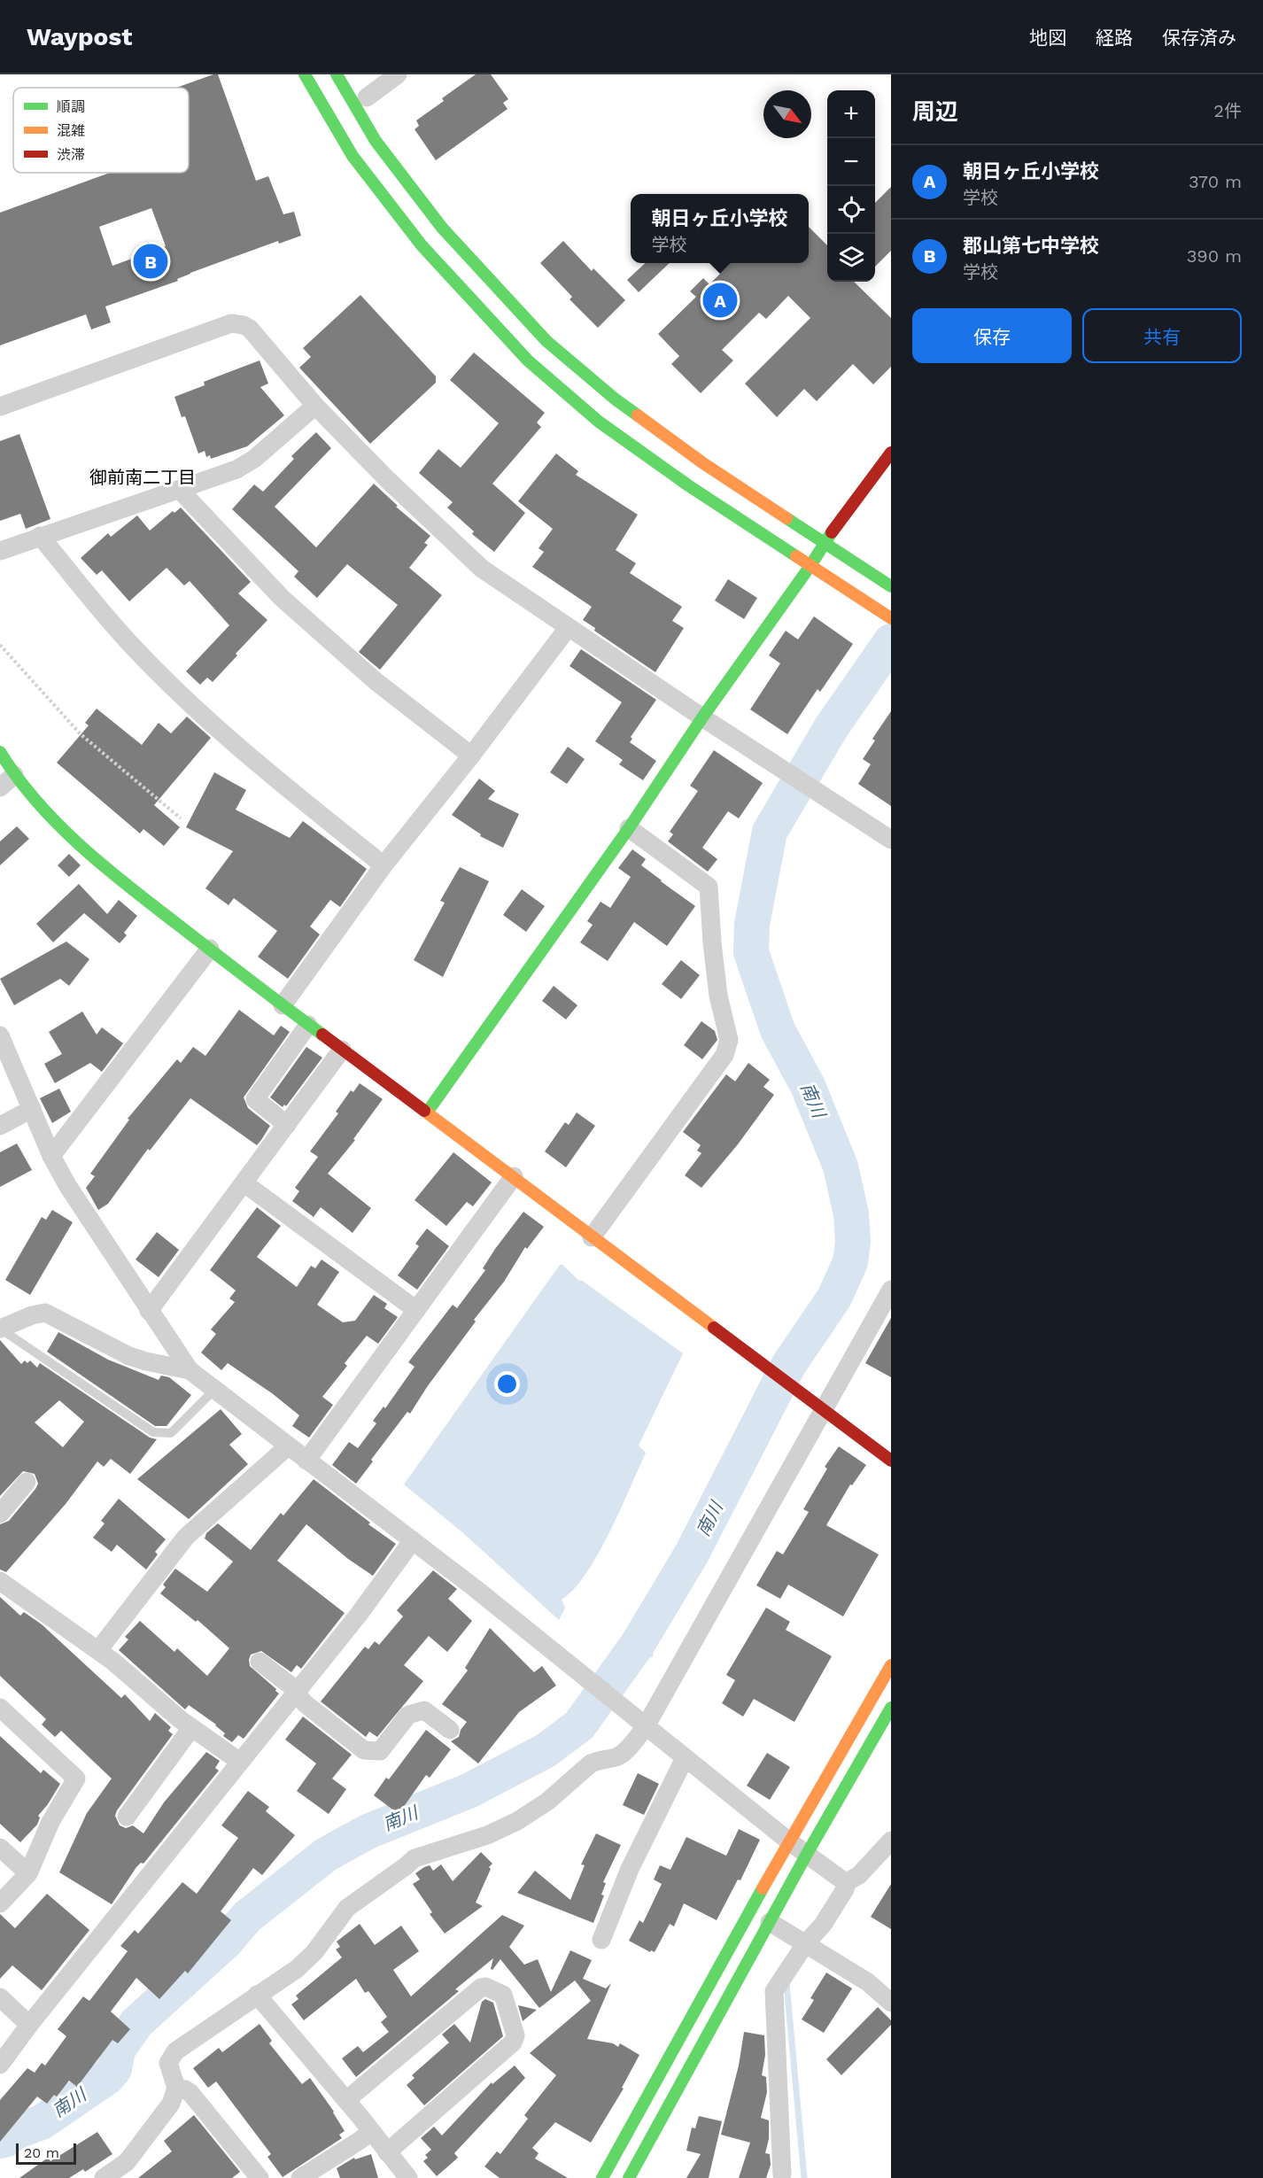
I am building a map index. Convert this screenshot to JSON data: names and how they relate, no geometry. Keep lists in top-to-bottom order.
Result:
{
  "districts": ["御前南二丁目"],
  "water": ["南川"],
  "legend": ["順調", "混雑", "渋滞"],
  "scale_bar": "20 m",
  "north": "bottom right",
  "page": {
    "header": "Waypost",
    "nav": ["地図", "経路", "保存済み"],
    "heading": ["周辺", "2件"],
    "map_buttons": ["+", "−"],
    "list": [
      {
        "mark": "A",
        "name": "朝日ヶ丘小学校",
        "note": "学校",
        "value": "370 m"
      },
      {
        "mark": "B",
        "name": "郡山第七中学校",
        "note": "学校",
        "value": "390 m"
      }
    ],
    "popup": ["朝日ヶ丘小学校", "学校"],
    "pins": ["B", "A"],
    "buttons": ["保存", "共有"],
    "scale": "20 m"
  }
}
